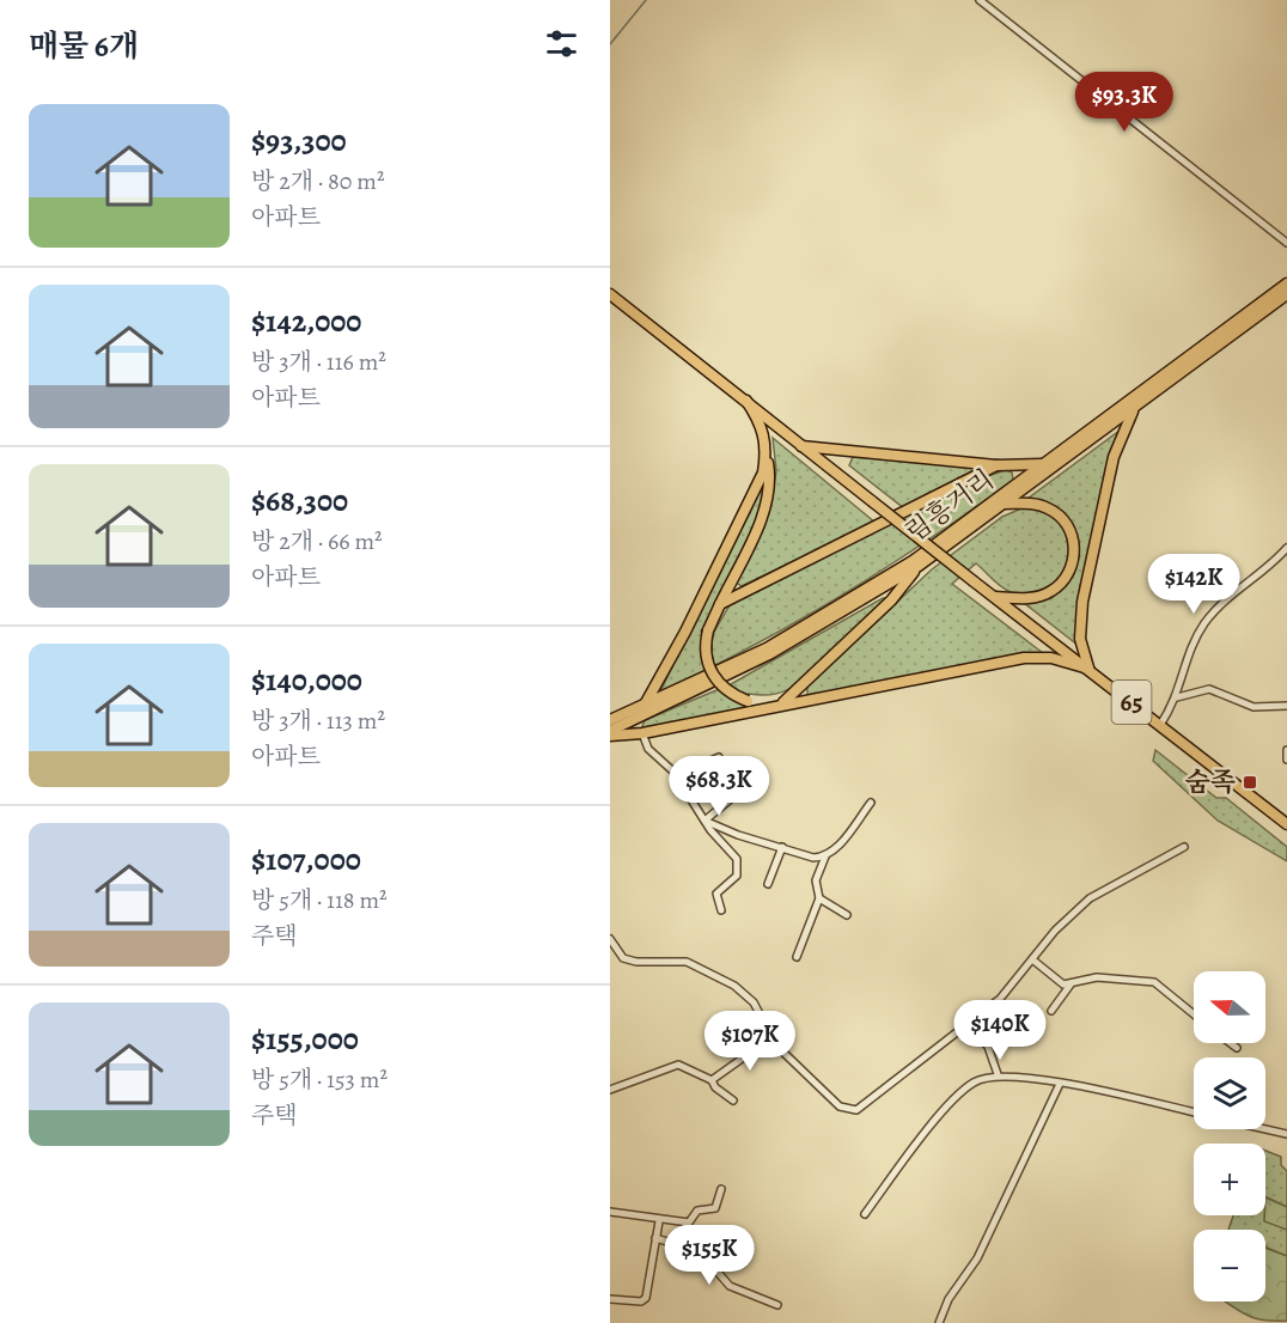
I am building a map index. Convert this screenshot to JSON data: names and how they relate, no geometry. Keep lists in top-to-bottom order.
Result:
{
  "streets": {
    "main road": ["림흥거리", "65"]
  },
  "places": {
    "transit": ["숨족"]
  },
  "north": "left",
  "page": {
    "heading": "매물 6개",
    "price": [
      "$93.3K",
      "$142K",
      "$68.3K",
      "$140K",
      "$107K",
      "$155K"
    ],
    "list": [
      {
        "name": "$93,300",
        "note": "방 2개 · 80 m² · 아파트"
      },
      {
        "name": "$142,000",
        "note": "방 3개 · 116 m² · 아파트"
      },
      {
        "name": "$68,300",
        "note": "방 2개 · 66 m² · 아파트"
      },
      {
        "name": "$140,000",
        "note": "방 3개 · 113 m² · 아파트"
      },
      {
        "name": "$107,000",
        "note": "방 5개 · 118 m² · 주택"
      },
      {
        "name": "$155,000",
        "note": "방 5개 · 153 m² · 주택"
      }
    ],
    "map_buttons": ["+", "−"]
  }
}
